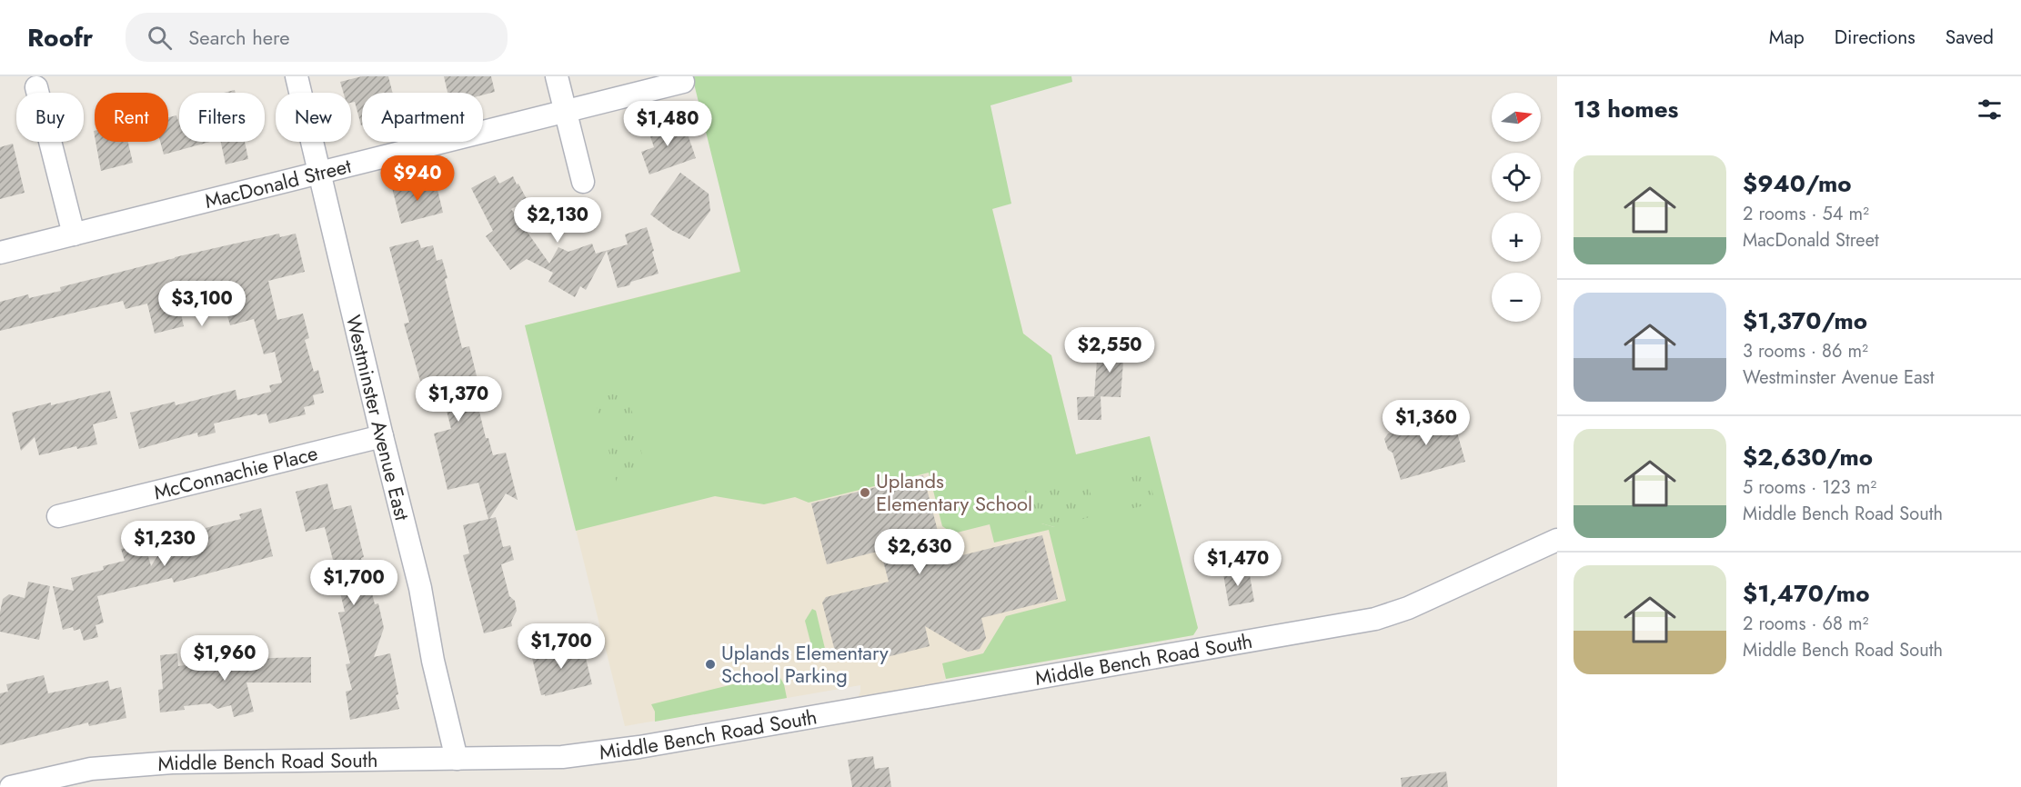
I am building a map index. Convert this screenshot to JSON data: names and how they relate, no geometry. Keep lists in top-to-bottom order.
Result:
{
  "streets": {
    "street": [
      "MacDonald Street",
      "Westminster Avenue East",
      "McConnachie Place",
      "Middle Bench Road South"
    ]
  },
  "crossings": [
    ["MacDonald Street", "Westminster Avenue East"],
    ["Westminster Avenue East", "McConnachie Place"],
    ["Westminster Avenue East", "Middle Bench Road South"]
  ],
  "places": ["Uplands Elementary School", "Uplands Elementary School Parking"],
  "north": "right",
  "page": {
    "header": "Roofr",
    "search": "Search here",
    "nav": ["Map", "Directions", "Saved"],
    "heading": "13 homes",
    "map_buttons": ["+", "−"],
    "chip": [
      "Buy",
      "Rent",
      "Filters",
      "New",
      "Apartment"
    ],
    "price": [
      "$1,480",
      "$940",
      "$2,130",
      "$3,100",
      "$2,550",
      "$1,370",
      "$1,360",
      "$1,230",
      "$2,630",
      "$1,470",
      "$1,700",
      "$1,700",
      "$1,960"
    ],
    "list": [
      {
        "name": "$940/mo",
        "note": "2 rooms · 54 m² · MacDonald Street"
      },
      {
        "name": "$1,370/mo",
        "note": "3 rooms · 86 m² · Westminster Avenue East"
      },
      {
        "name": "$2,630/mo",
        "note": "5 rooms · 123 m² · Middle Bench Road South"
      },
      {
        "name": "$1,470/mo",
        "note": "2 rooms · 68 m² · Middle Bench Road South"
      }
    ]
  }
}
